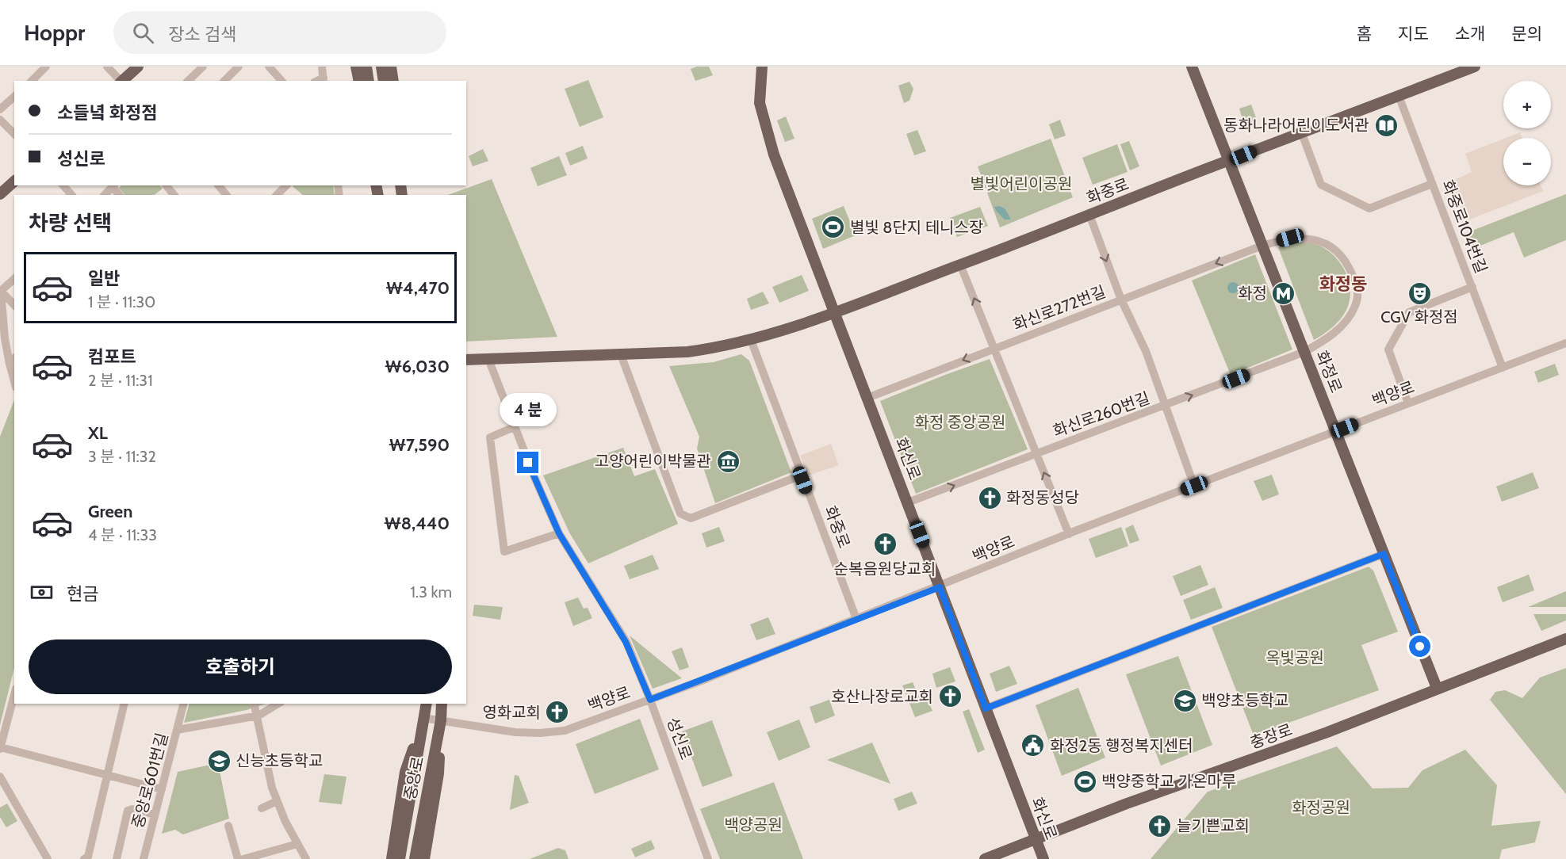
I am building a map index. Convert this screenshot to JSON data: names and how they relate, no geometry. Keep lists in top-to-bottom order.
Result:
{
  "streets": {
    "main road": [
      "화중로",
      "화정로",
      "화신로",
      "충장로",
      "중앙로"
    ],
    "street": [
      "화중로104번길",
      "화신로272번길",
      "백양로",
      "화신로260번길",
      "성신로",
      "중앙로601번길"
    ]
  },
  "crossings": [
    ["화중로", "화중로104번길"],
    ["화중로", "화정로"],
    ["화중로", "백양로"],
    ["화중로", "화신로"],
    ["화중로", "성신로"],
    ["화중로104번길", "백양로"],
    ["화신로272번길", "화정로"],
    ["화신로272번길", "화신로260번길"],
    ["화신로272번길", "화신로"],
    ["화정로", "백양로"],
    ["화정로", "화신로260번길"],
    ["화정로", "충장로"],
    ["백양로", "화신로"],
    ["백양로", "성신로"],
    ["백양로", "중앙로"],
    ["화신로260번길", "화신로"],
    ["화신로", "충장로"]
  ],
  "one_way": ["화신로272번길", "화신로260번길"],
  "districts": ["화정동"],
  "parks": [
    "별빛어린이공원",
    "화정 중앙공원",
    "옥빛공원",
    "화정공원",
    "백양공원"
  ],
  "places": {
    "library": ["동화나라어린이도서관"],
    "sports": ["별빛 8단지 테니스장", "백양중학교 가온마루"],
    "metro station": ["화정"],
    "theatre": ["CGV 화정점"],
    "museum": ["고양어린이박물관"],
    "church": [
      "화정동성당",
      "순복음원당교회",
      "호산나장로교회",
      "영화교회",
      "늘기쁜교회"
    ],
    "school or university": ["백양초등학교", "신능초등학교"],
    "public building": ["화정2동 행정복지센터"]
  },
  "page": {
    "header": "Hoppr",
    "search": "장소 검색",
    "nav": [
      "홈",
      "지도",
      "소개",
      "문의"
    ],
    "map_buttons": ["+", "−"],
    "banner": ["소들녘 화정점", "성신로"],
    "heading": "차량 선택",
    "list": [
      {
        "name": "일반",
        "note": "1 분 · 11:30",
        "value": "₩4,470"
      },
      {
        "name": "컴포트",
        "note": "2 분 · 11:31",
        "value": "₩6,030"
      },
      {
        "name": "XL",
        "note": "3 분 · 11:32",
        "value": "₩7,590"
      },
      {
        "name": "Green",
        "note": "4 분 · 11:33",
        "value": "₩8,440"
      }
    ],
    "bubble": "4 분",
    "pay": ["현금", "1.3 km"],
    "buttons": "호출하기"
  }
}
